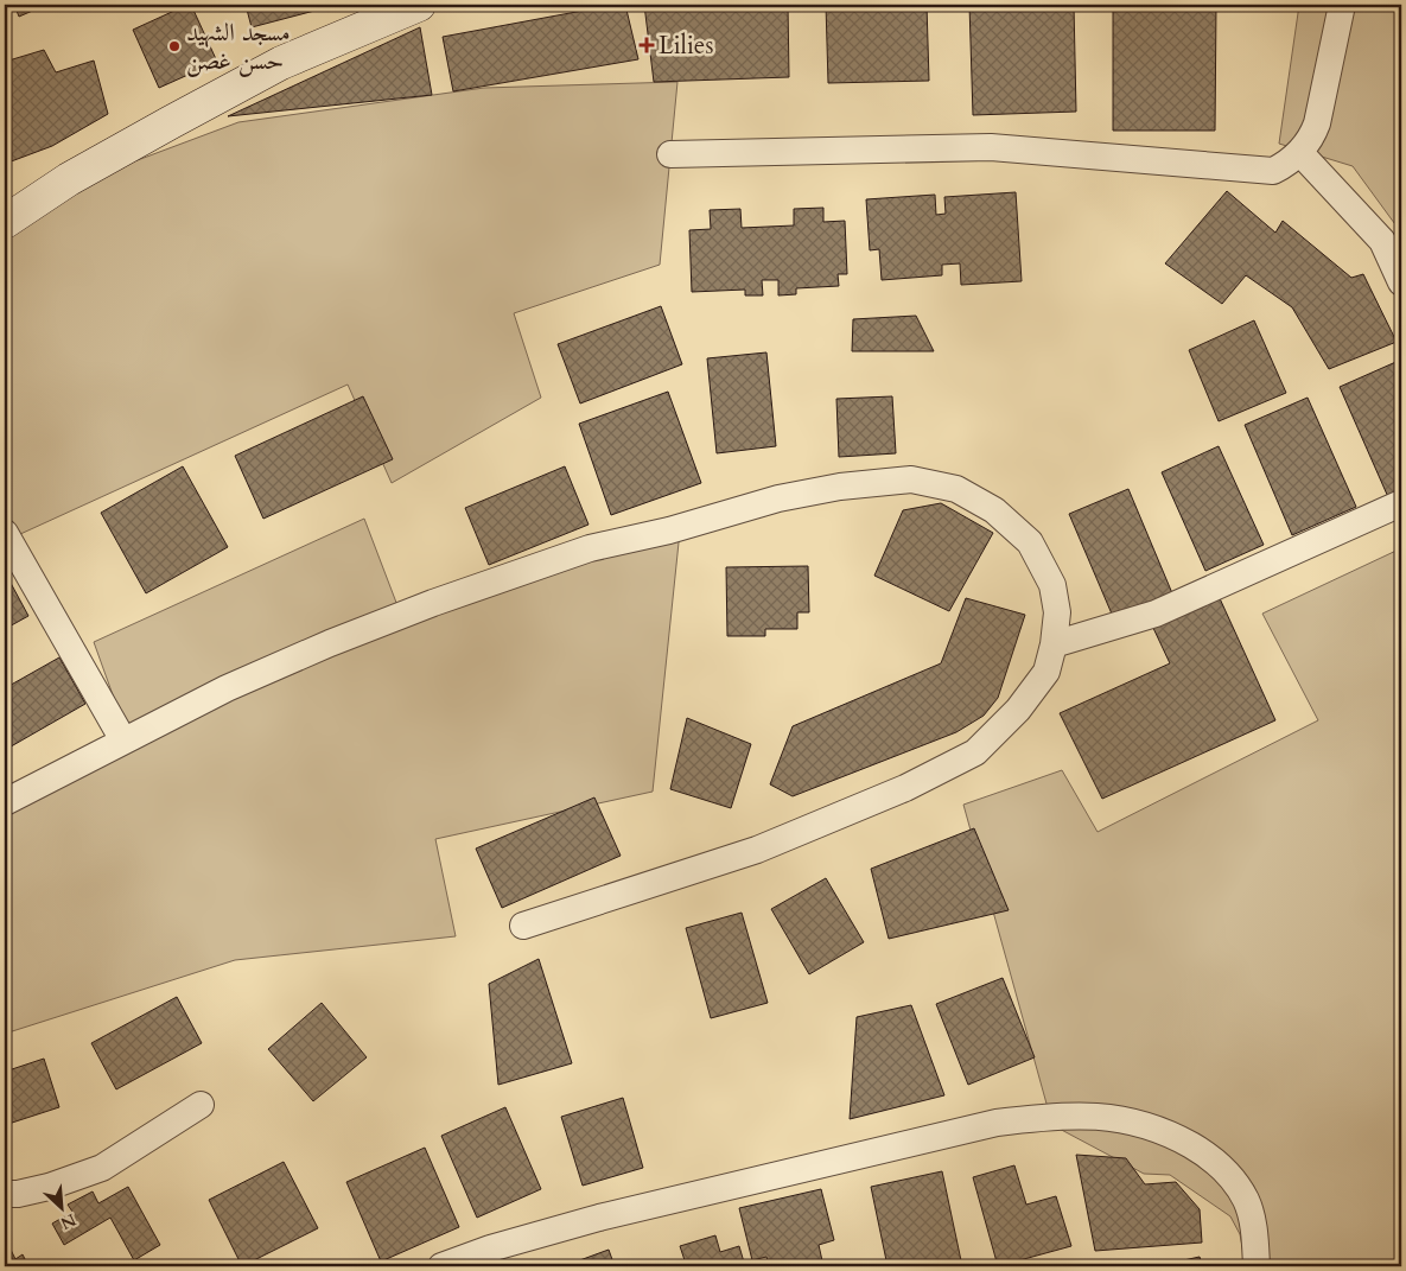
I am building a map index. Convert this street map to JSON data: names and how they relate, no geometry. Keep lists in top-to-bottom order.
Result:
{
  "places": {
    "health": ["Lilies"],
    "other": ["مسجد الشهيد حسن غصن"]
  },
  "north": "bottom right"
}
